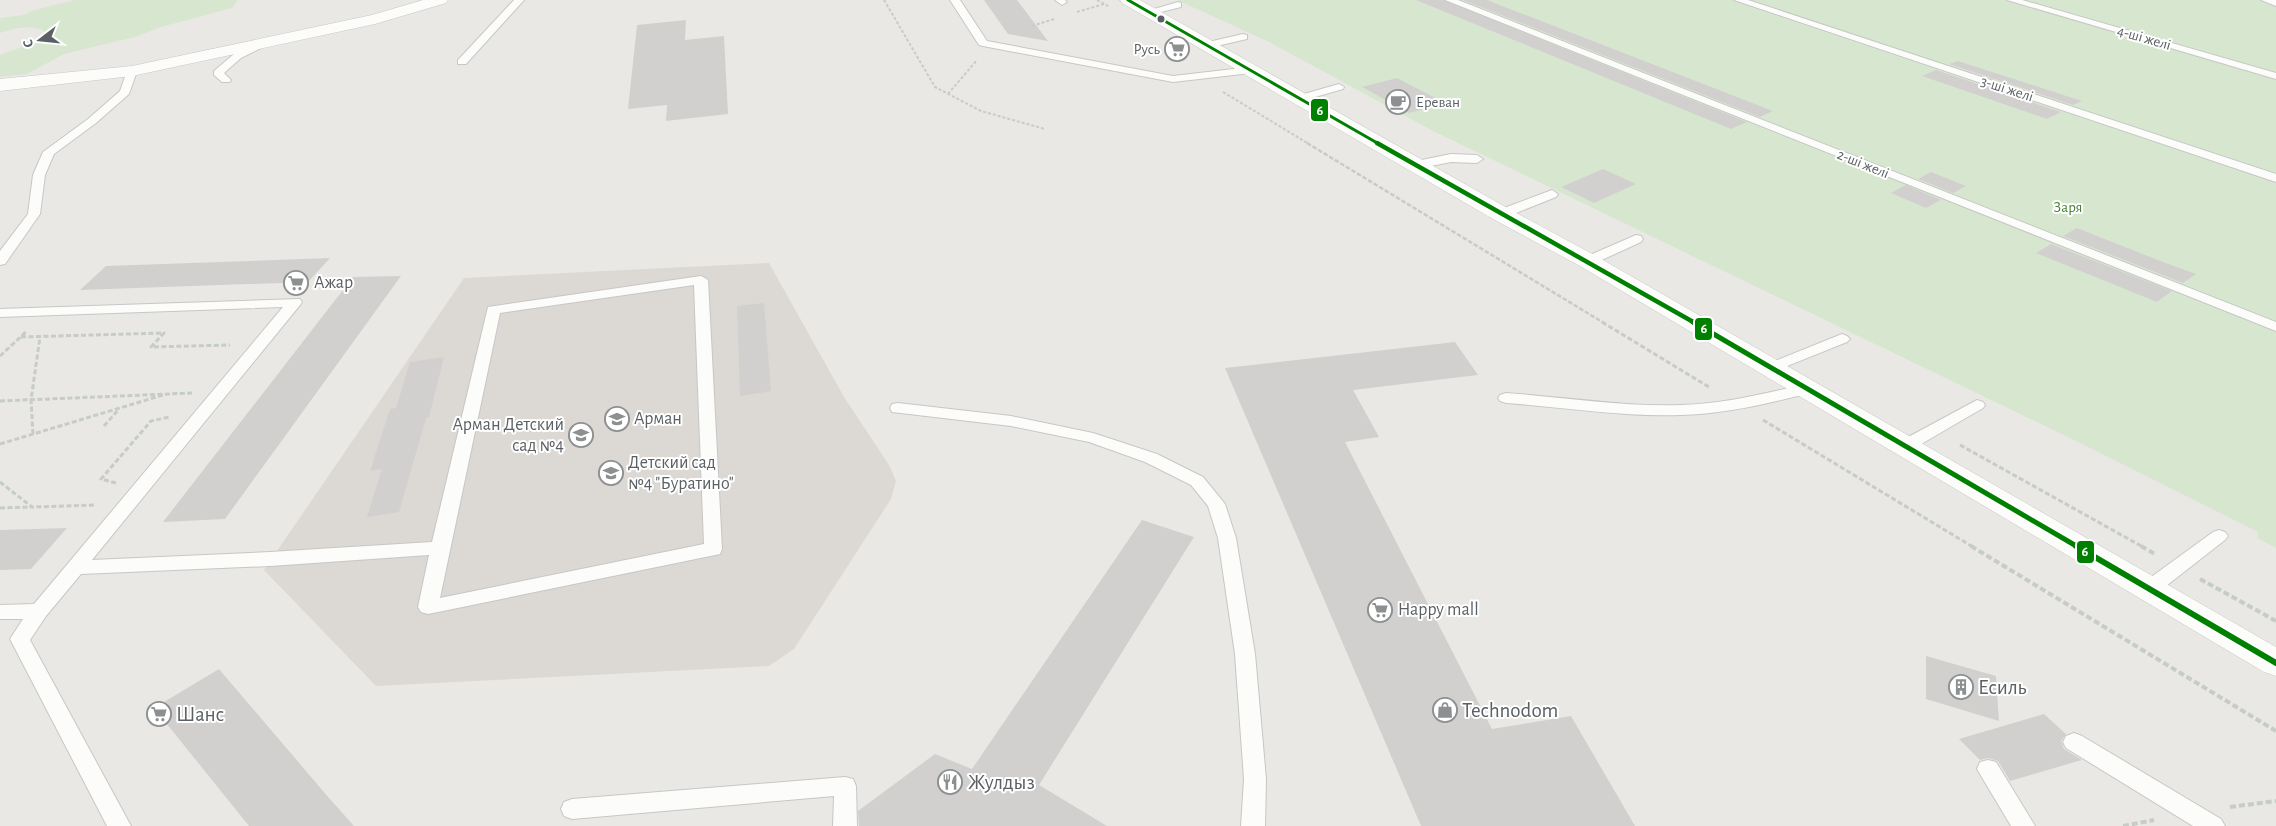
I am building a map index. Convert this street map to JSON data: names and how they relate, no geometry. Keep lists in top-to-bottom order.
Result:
{
  "streets": {
    "lane": ["4-ші желі", "3-ші желі", "2-ші желі"]
  },
  "parks": ["Заря"],
  "places": {
    "supermarket": [
      "Русь",
      "Ажар",
      "Happy mall",
      "Шанс"
    ],
    "cafe": ["Ереван"],
    "school or university": ["Арман", "Арман Детский сад №4", "Детский сад №4 \"Буратино\""],
    "building": ["Есиль"],
    "shop": ["Technodom"],
    "restaurant": ["Жулдыз"]
  },
  "lines": ["transit line 6"],
  "north": "left"
}
